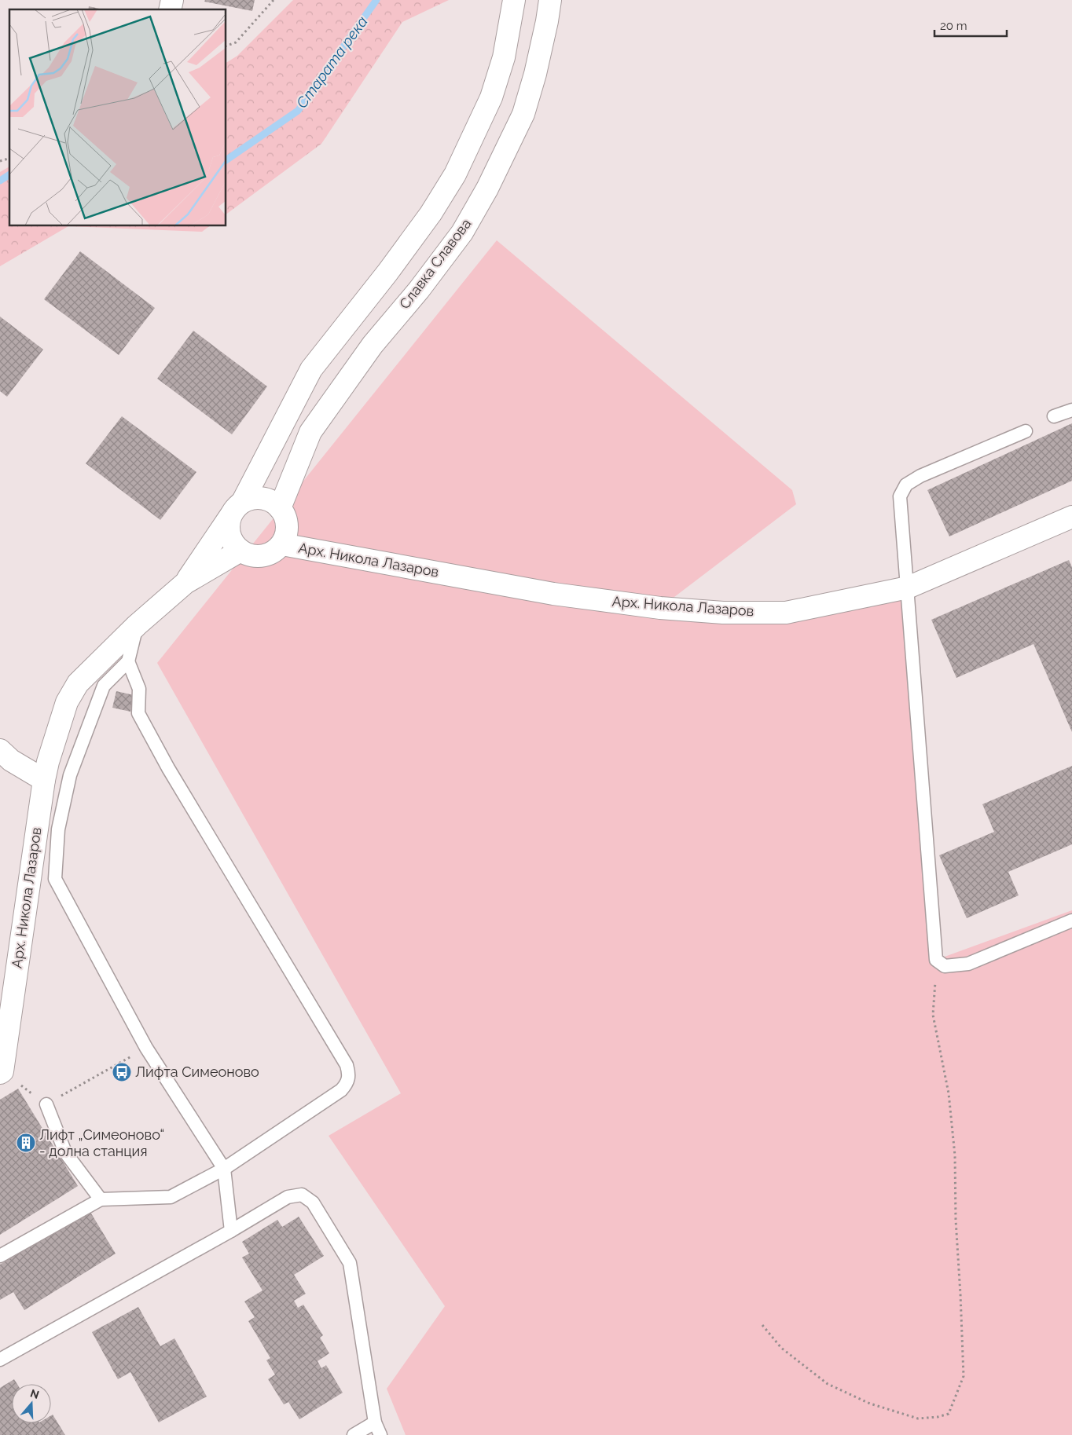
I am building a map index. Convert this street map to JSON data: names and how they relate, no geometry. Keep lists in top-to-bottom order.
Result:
{
  "streets": {
    "street": ["Славка Славова", "Арх. Никола Лазаров"]
  },
  "crossings": [
    ["Славка Славова", "Арх. Никола Лазаров"]
  ],
  "water": ["Старата река"],
  "places": {
    "bus stop": ["Лифта Симеоново"],
    "building": ["Лифт „Симеоново“ - долна станция"]
  },
  "scale_bar": "20 m",
  "north": "top"
}
